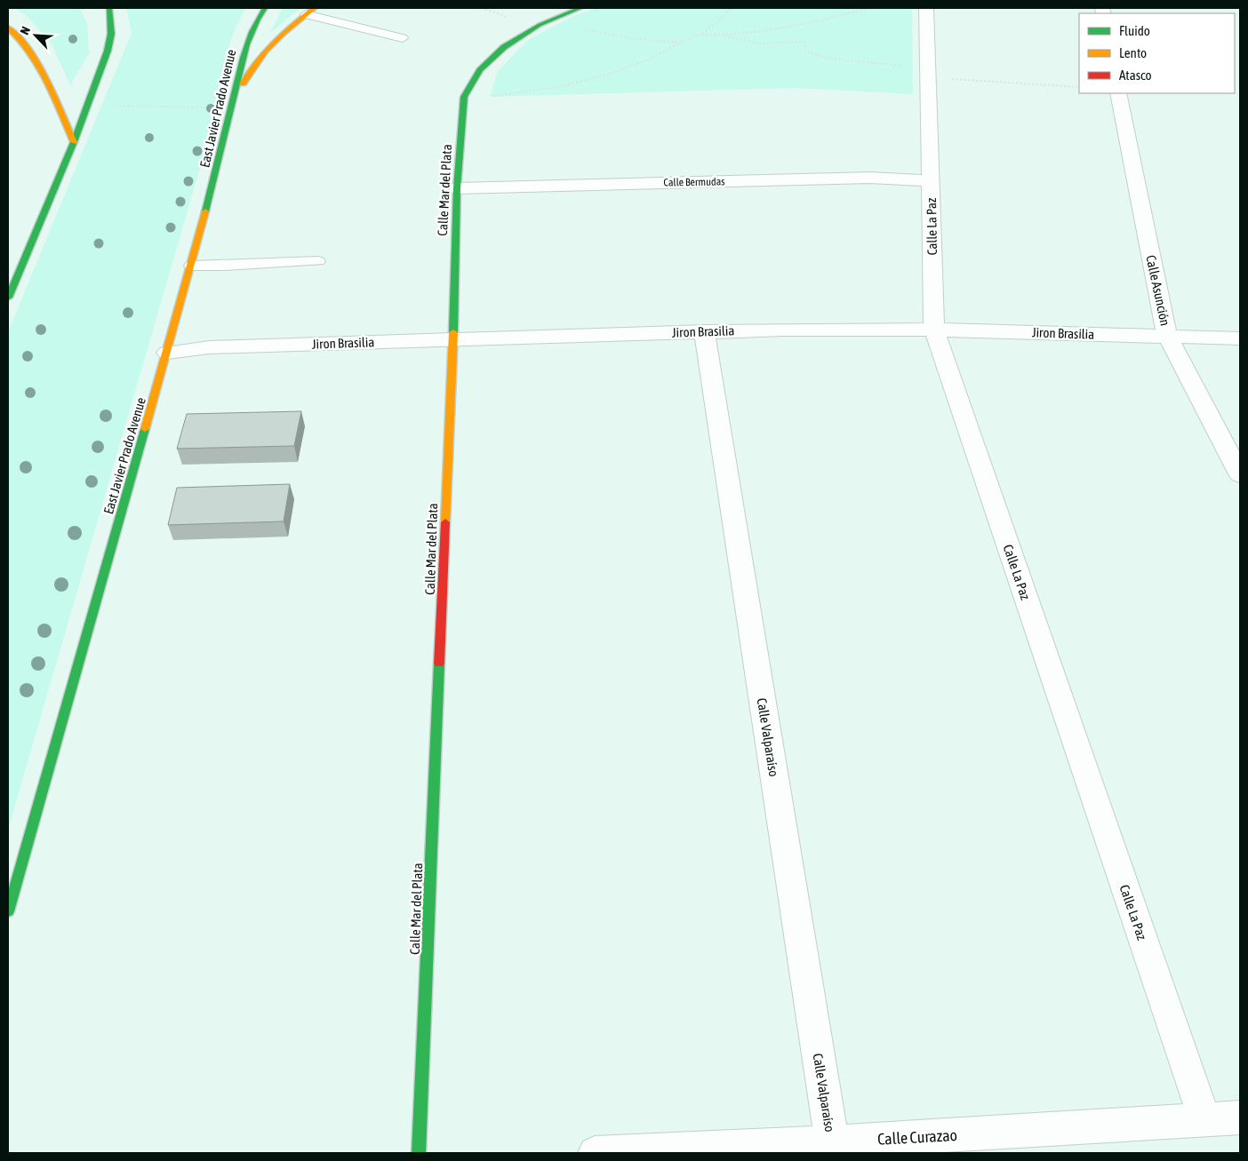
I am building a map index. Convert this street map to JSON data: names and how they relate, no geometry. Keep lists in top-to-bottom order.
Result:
{
  "streets": {
    "main road": ["East Javier Prado Avenue", "Calle Mar del Plata"],
    "street": [
      "Calle Bermudas",
      "Calle La Paz",
      "Calle Asunción",
      "Jiron Brasilia",
      "Calle Valparaíso",
      "Calle Curazao"
    ]
  },
  "crossings": [
    ["East Javier Prado Avenue", "Jiron Brasilia"],
    ["Calle Bermudas", "Calle Mar del Plata"],
    ["Calle Bermudas", "Calle La Paz"],
    ["Calle Mar del Plata", "Jiron Brasilia"],
    ["Calle La Paz", "Jiron Brasilia"],
    ["Calle La Paz", "Calle Curazao"],
    ["Calle Asunción", "Jiron Brasilia"],
    ["Jiron Brasilia", "Calle Valparaíso"],
    ["Calle Valparaíso", "Calle Curazao"]
  ],
  "legend": ["Fluido", "Lento", "Atasco"],
  "north": "top left"
}
